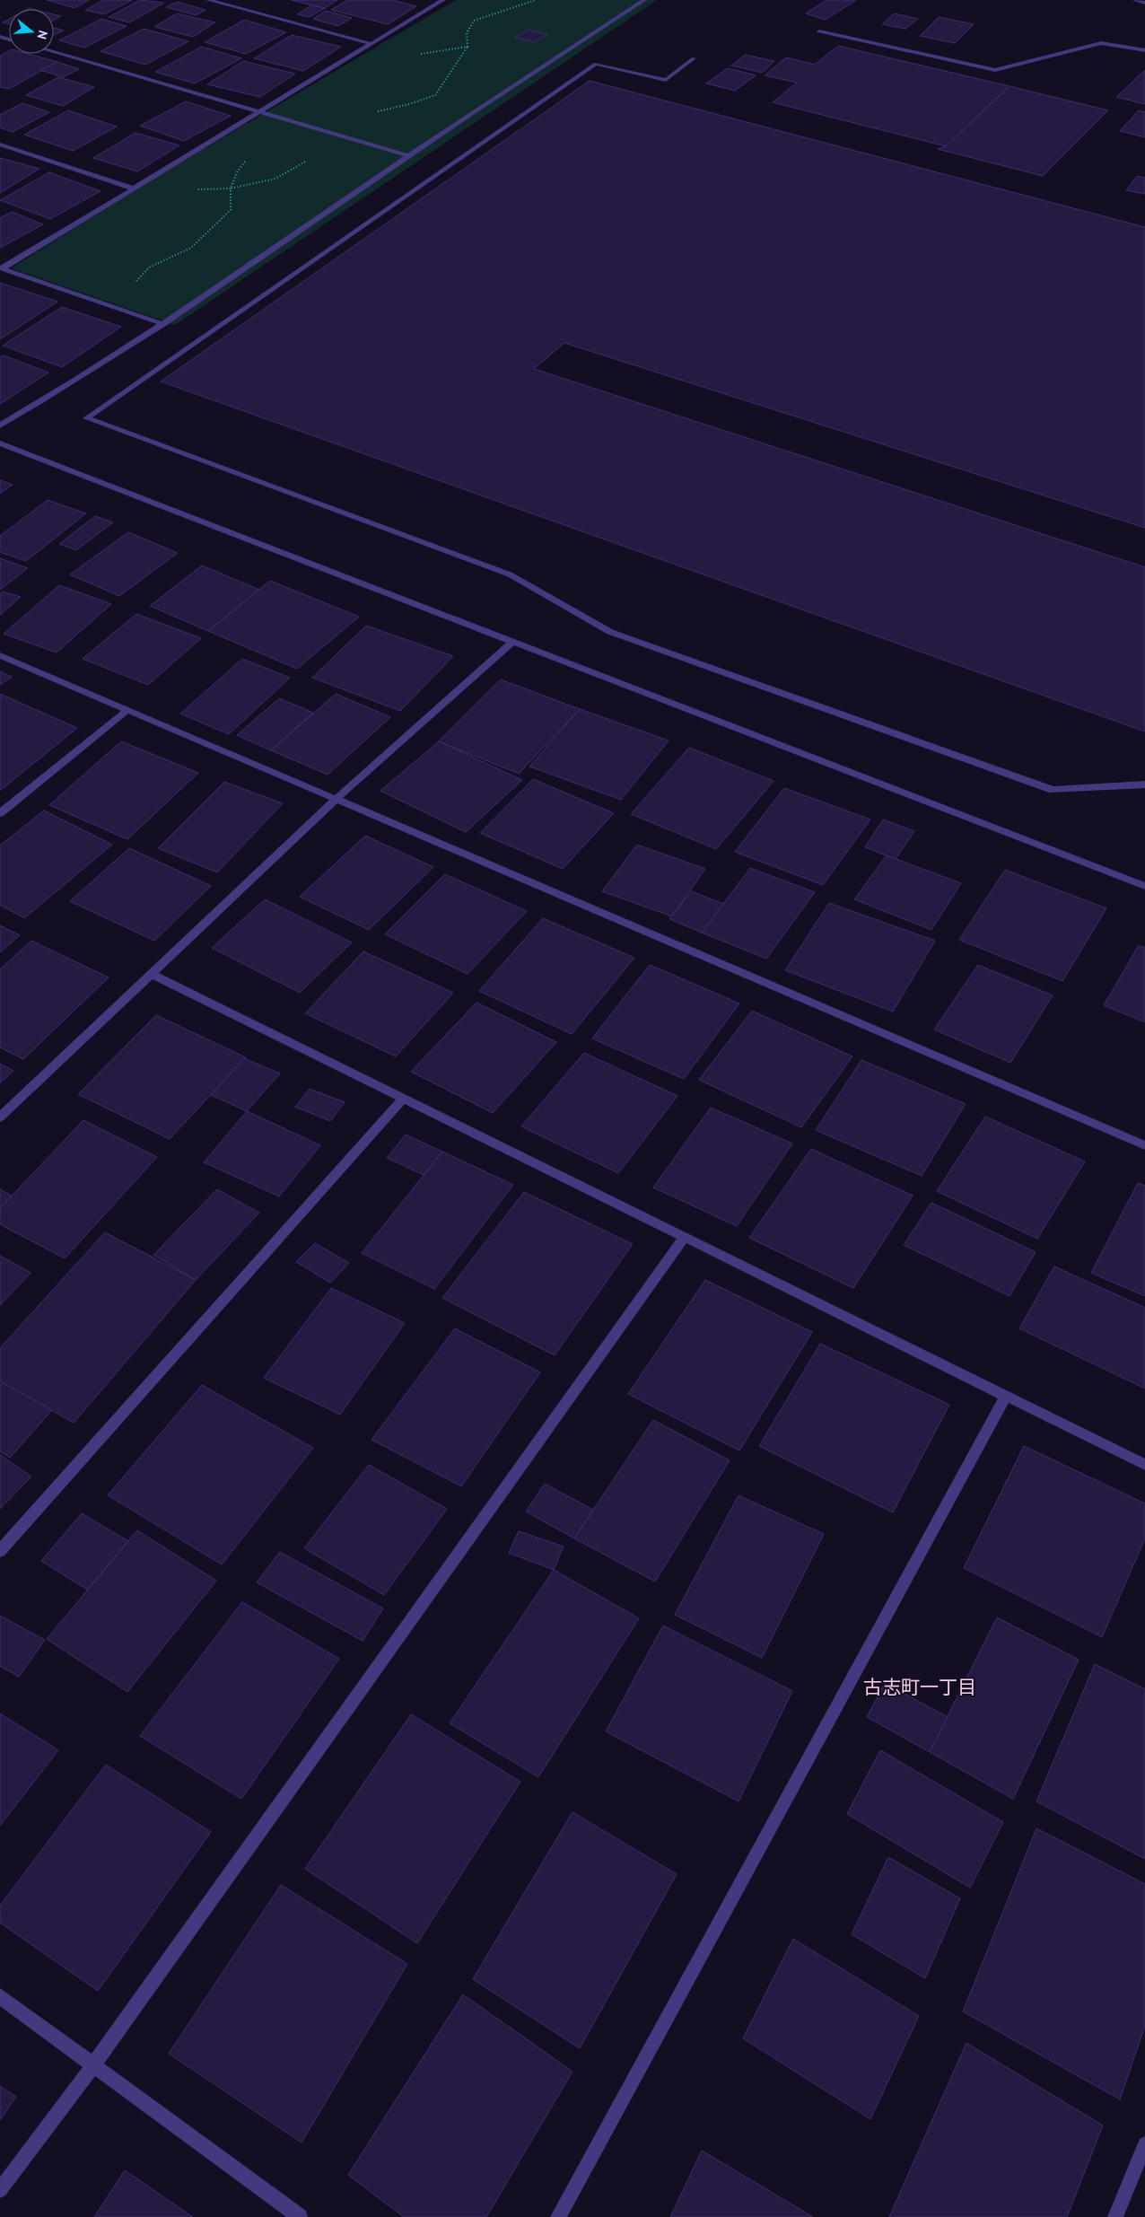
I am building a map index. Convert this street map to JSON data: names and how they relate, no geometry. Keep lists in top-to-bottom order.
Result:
{
  "districts": ["古志町一丁目"],
  "north": "right"
}
